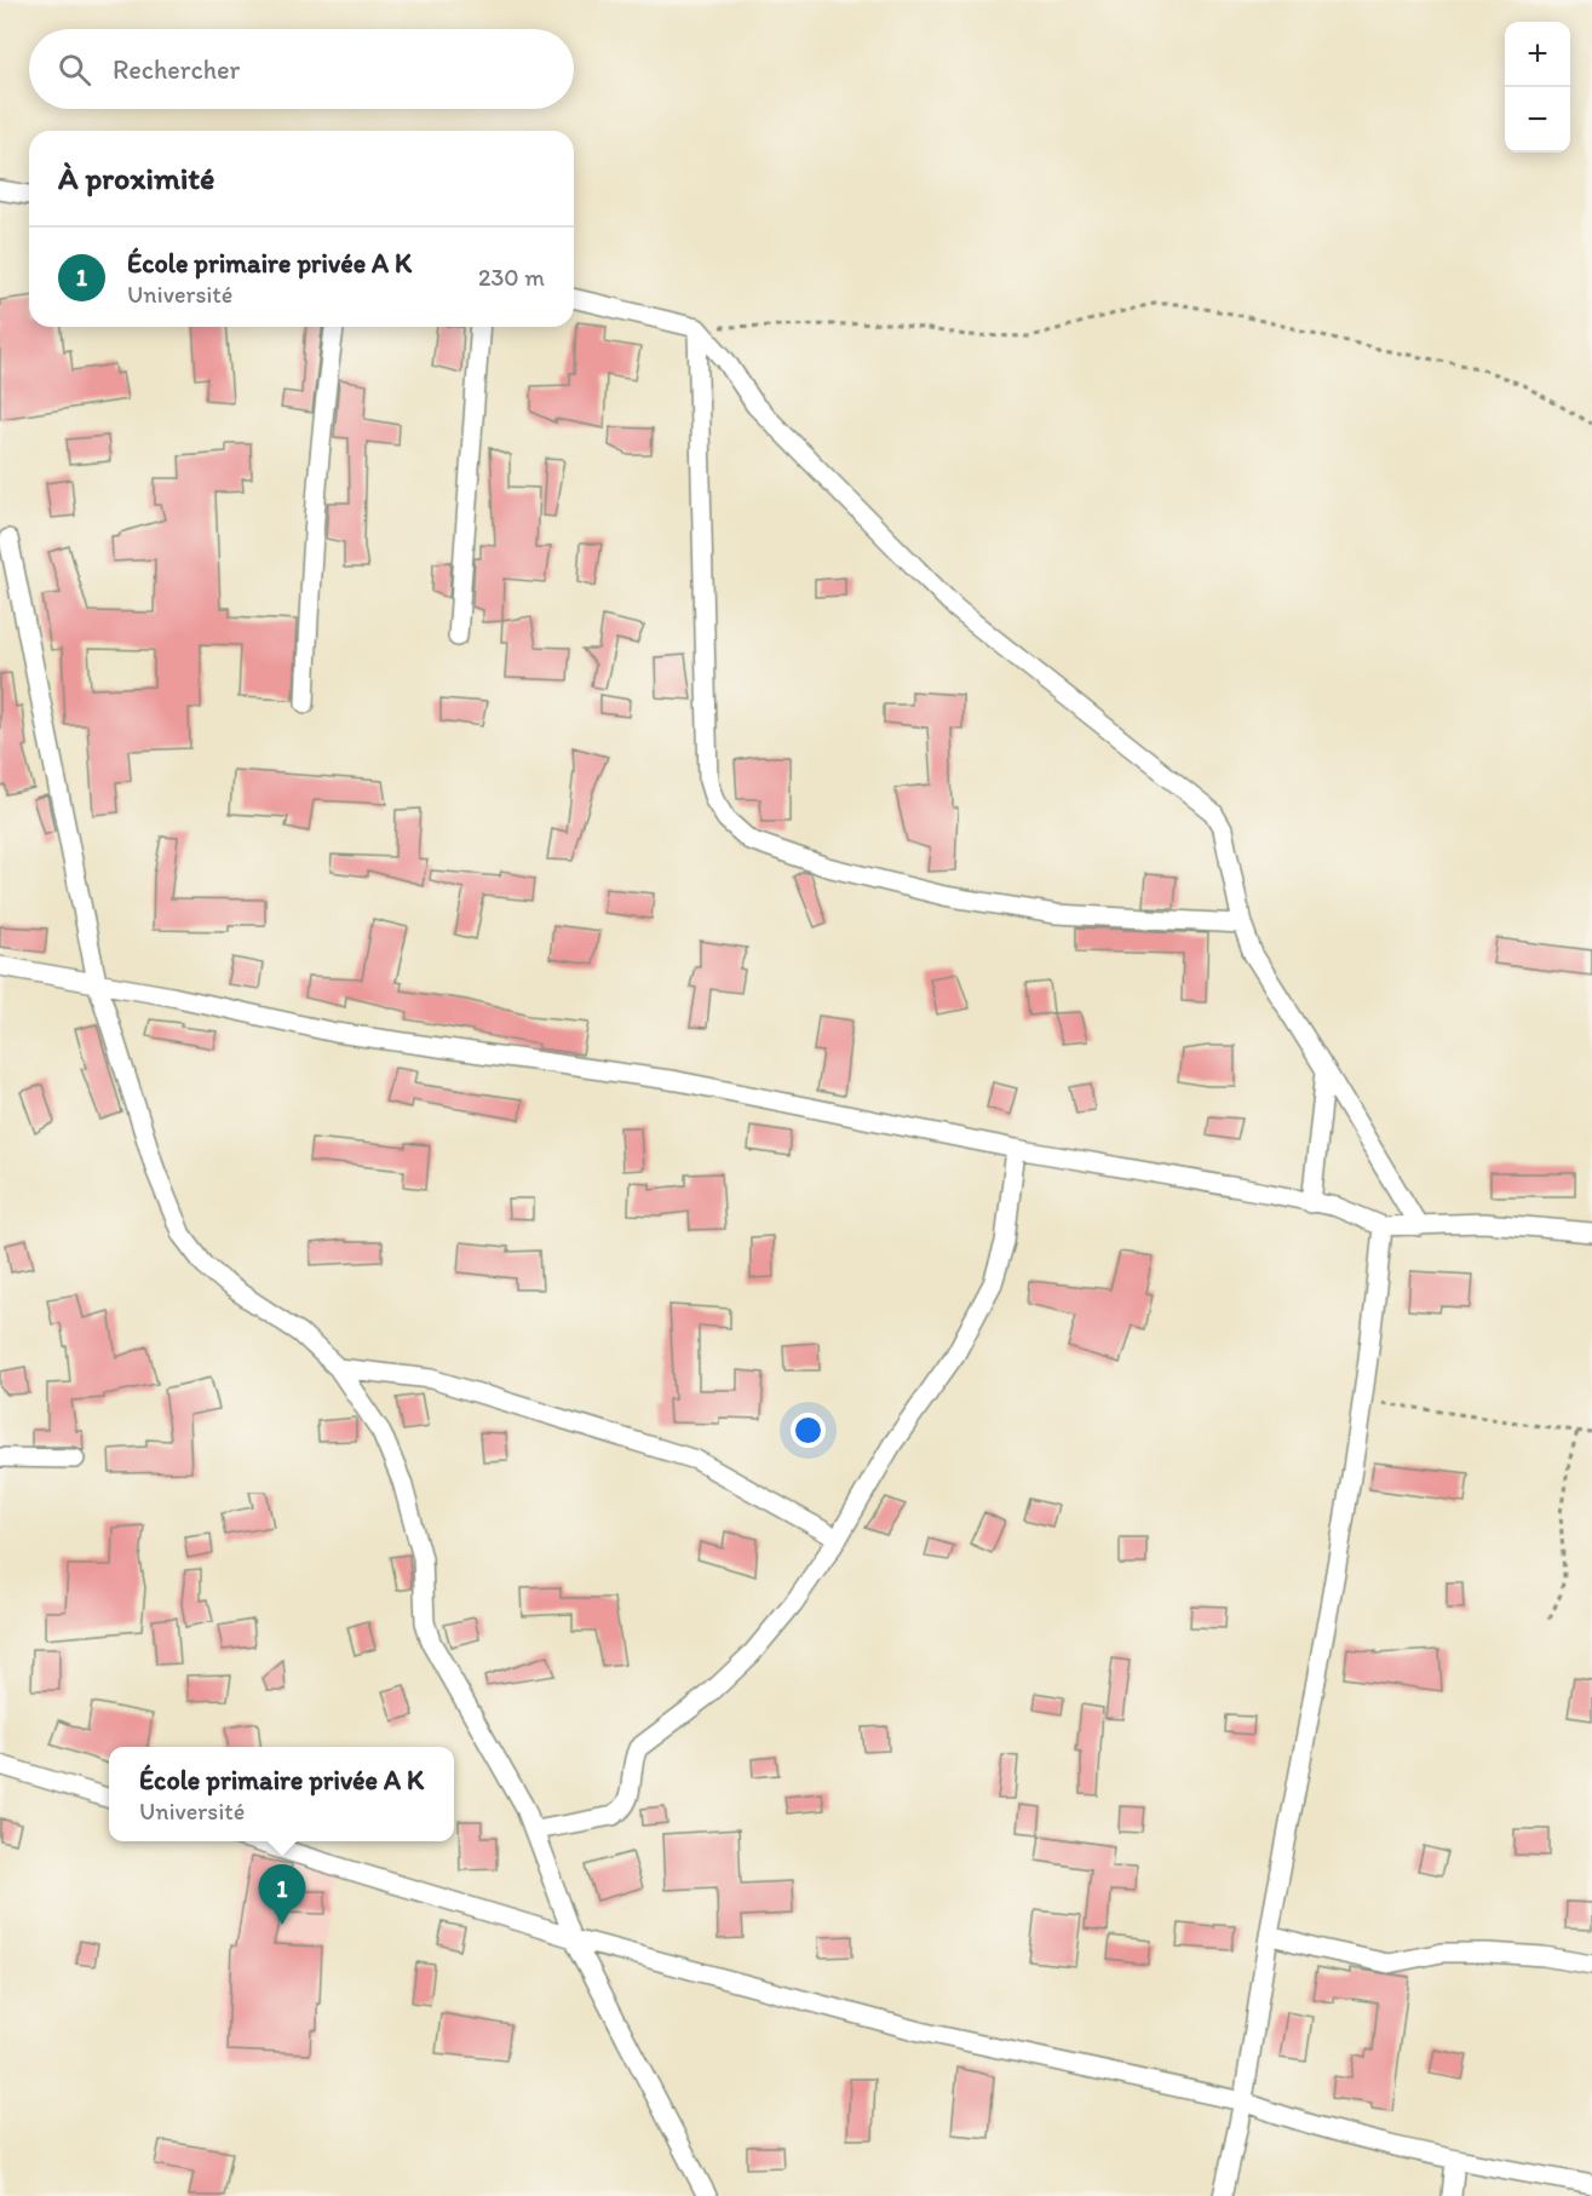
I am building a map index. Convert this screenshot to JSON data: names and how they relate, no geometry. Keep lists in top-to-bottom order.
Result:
{
  "page": {
    "map_buttons": ["+", "−"],
    "search": "Rechercher",
    "heading": "À proximité",
    "list": [
      {
        "mark": "1",
        "name": "École primaire privée A K",
        "note": "Université",
        "value": "230 m"
      }
    ],
    "popup": ["École primaire privée A K", "Université"],
    "pins": "1"
  }
}
